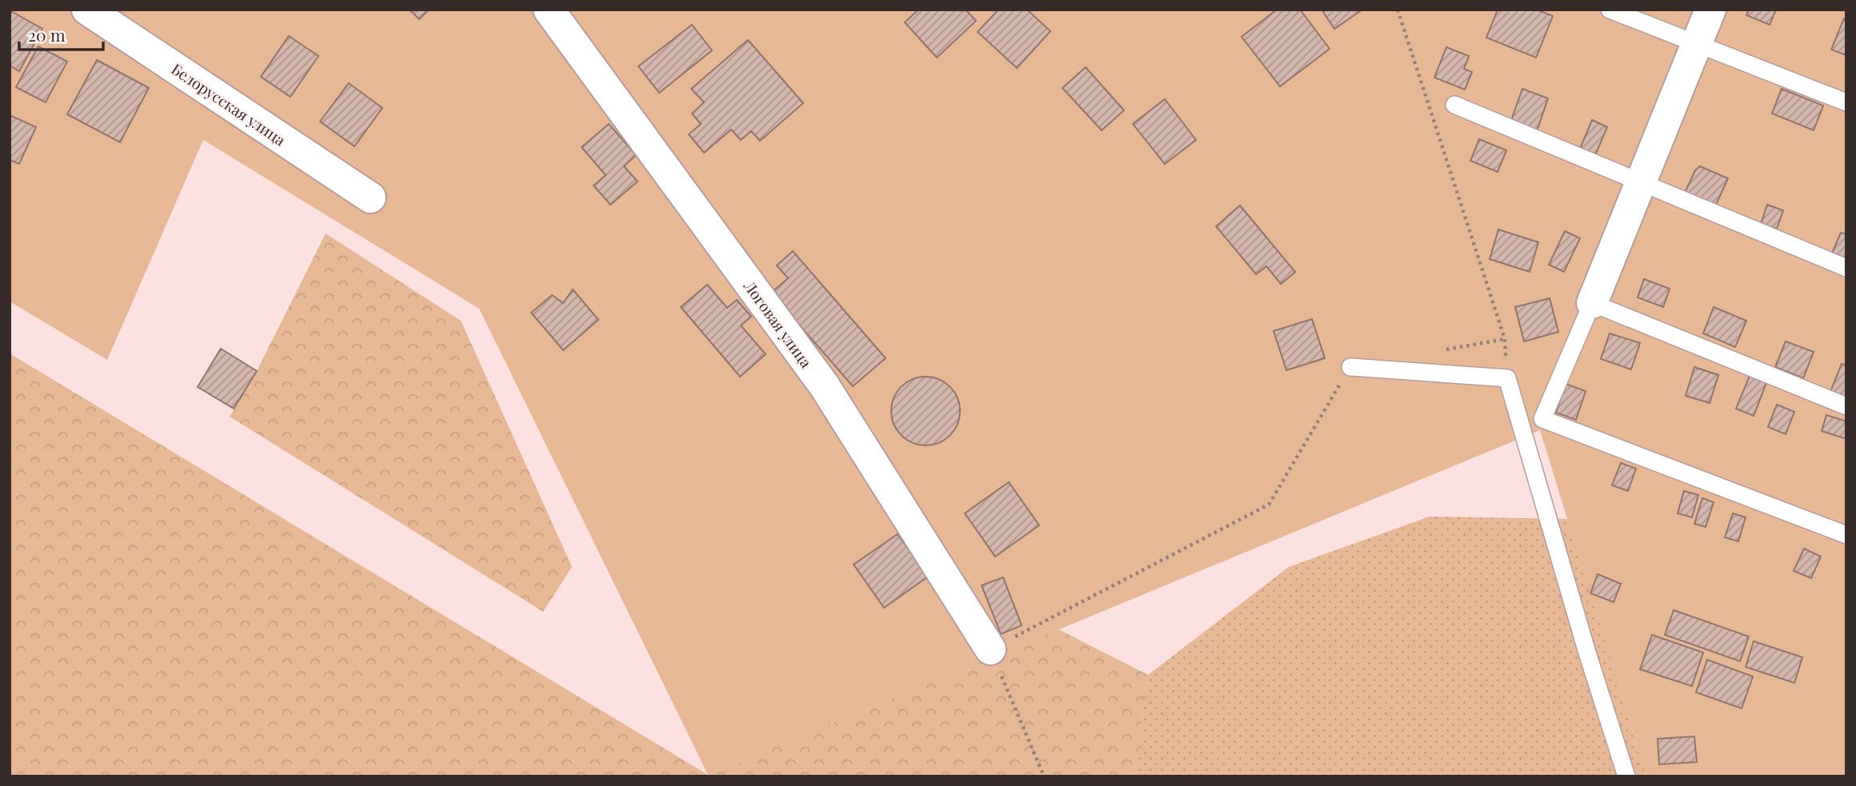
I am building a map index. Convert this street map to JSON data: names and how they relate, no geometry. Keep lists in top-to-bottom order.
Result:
{
  "streets": {
    "street": ["Белорусская улица", "Логовая улица"]
  },
  "scale_bar": "20 m"
}
